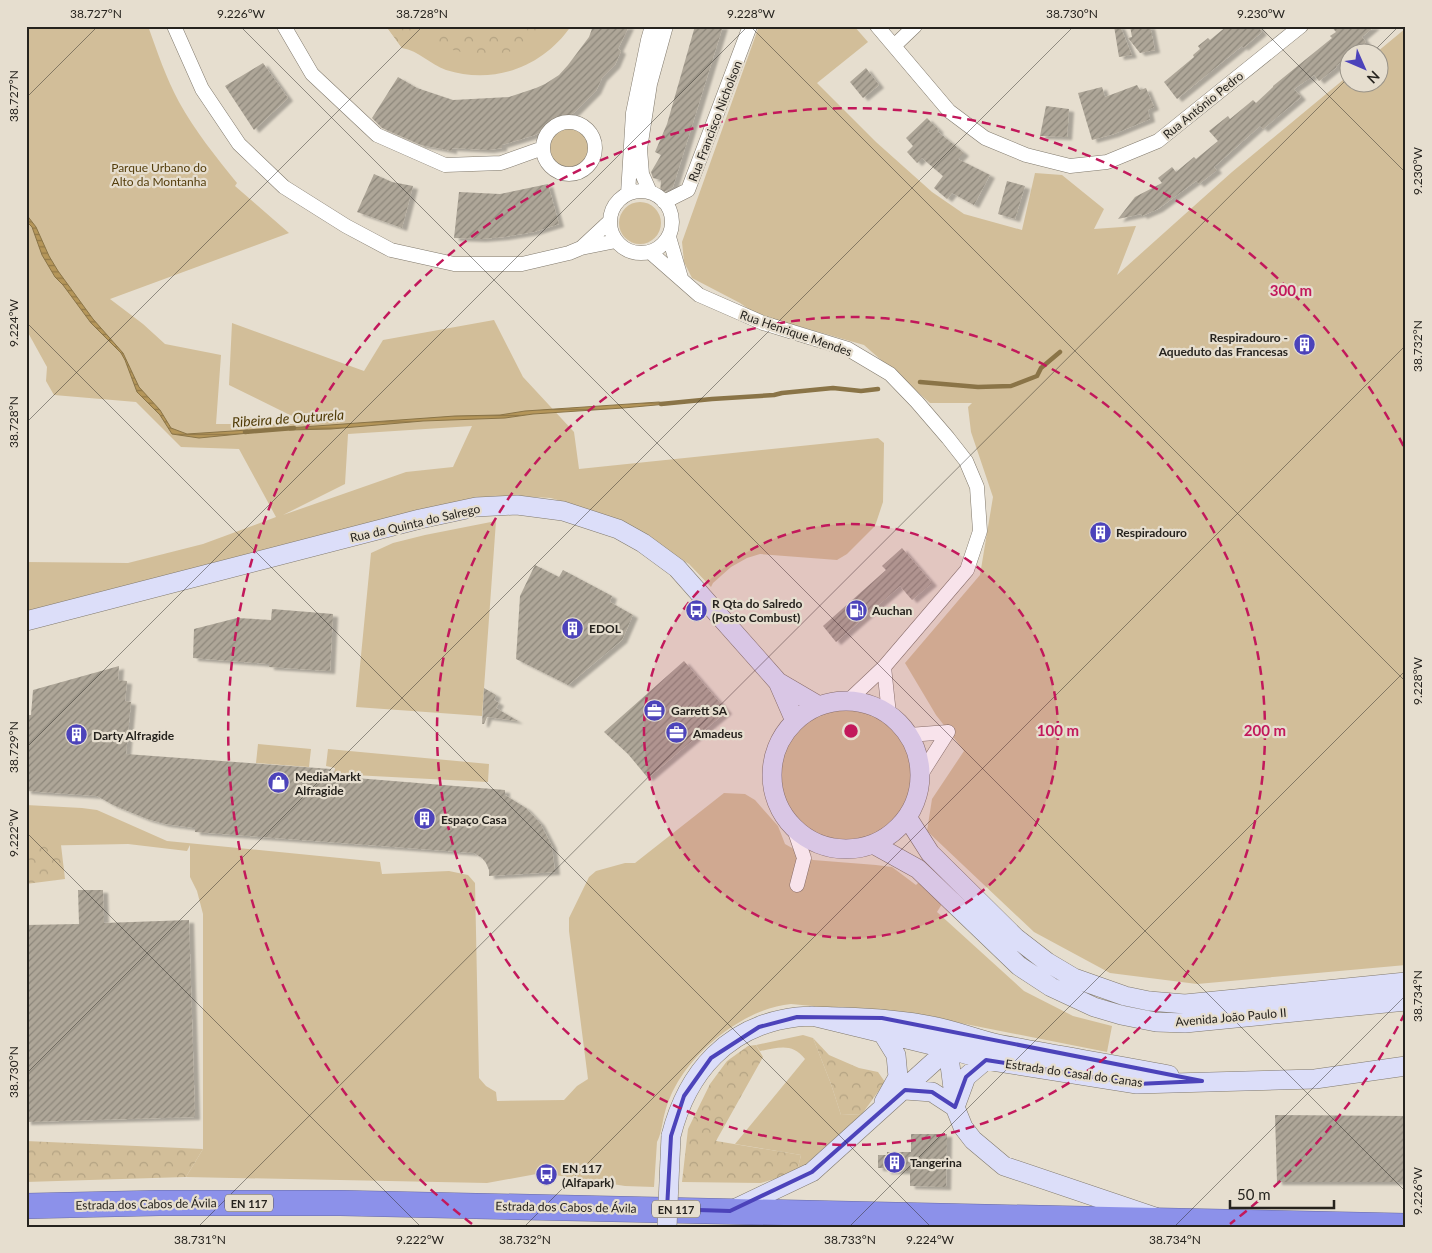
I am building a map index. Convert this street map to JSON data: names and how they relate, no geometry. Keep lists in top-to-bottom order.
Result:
{
  "streets": {
    "highway": ["EN 117", "Estrada dos Cabos de Ávila"],
    "street": [
      "Rua António Pedro",
      "Rua Francisco Nicholson",
      "Rua Henrique Mendes",
      "Rua da Quinta do Salrego",
      "Avenida João Paulo II",
      "Estrada do Casal do Canas"
    ]
  },
  "crossings": [
    ["Rua Francisco Nicholson", "Rua Henrique Mendes"],
    ["Rua Henrique Mendes", "Rua da Quinta do Salrego"],
    ["Rua Henrique Mendes", "Avenida João Paulo II"],
    ["Rua da Quinta do Salrego", "Avenida João Paulo II"]
  ],
  "water": ["Ribeira de Outurela"],
  "parks": ["Parque Urbano do Alto da Montanha"],
  "places": {
    "building": [
      "Respiradouro - Aqueduto das Francesas",
      "Respiradouro",
      "EDOL",
      "Darty Alfragide",
      "Espaço Casa",
      "Tangerina"
    ],
    "bus stop": ["R Qta do Salredo (Posto Combust)", "EN 117 (Alfapark)"],
    "fuel station": ["Auchan"],
    "office": ["Garrett SA", "Amadeus"],
    "shop": ["MediaMarkt Alfragide"]
  },
  "scale_bar": "50 m",
  "north": "bottom right",
  "coordinates": [
    "38.727°N",
    "9.226°W",
    "38.728°N",
    "9.228°W",
    "38.730°N",
    "9.230°W",
    "9.224°W",
    "38.732°N",
    "38.729°N",
    "9.222°W",
    "38.734°N",
    "38.731°N",
    "38.733°N"
  ],
  "rings": ["300 m", "100 m", "200 m"]
}
